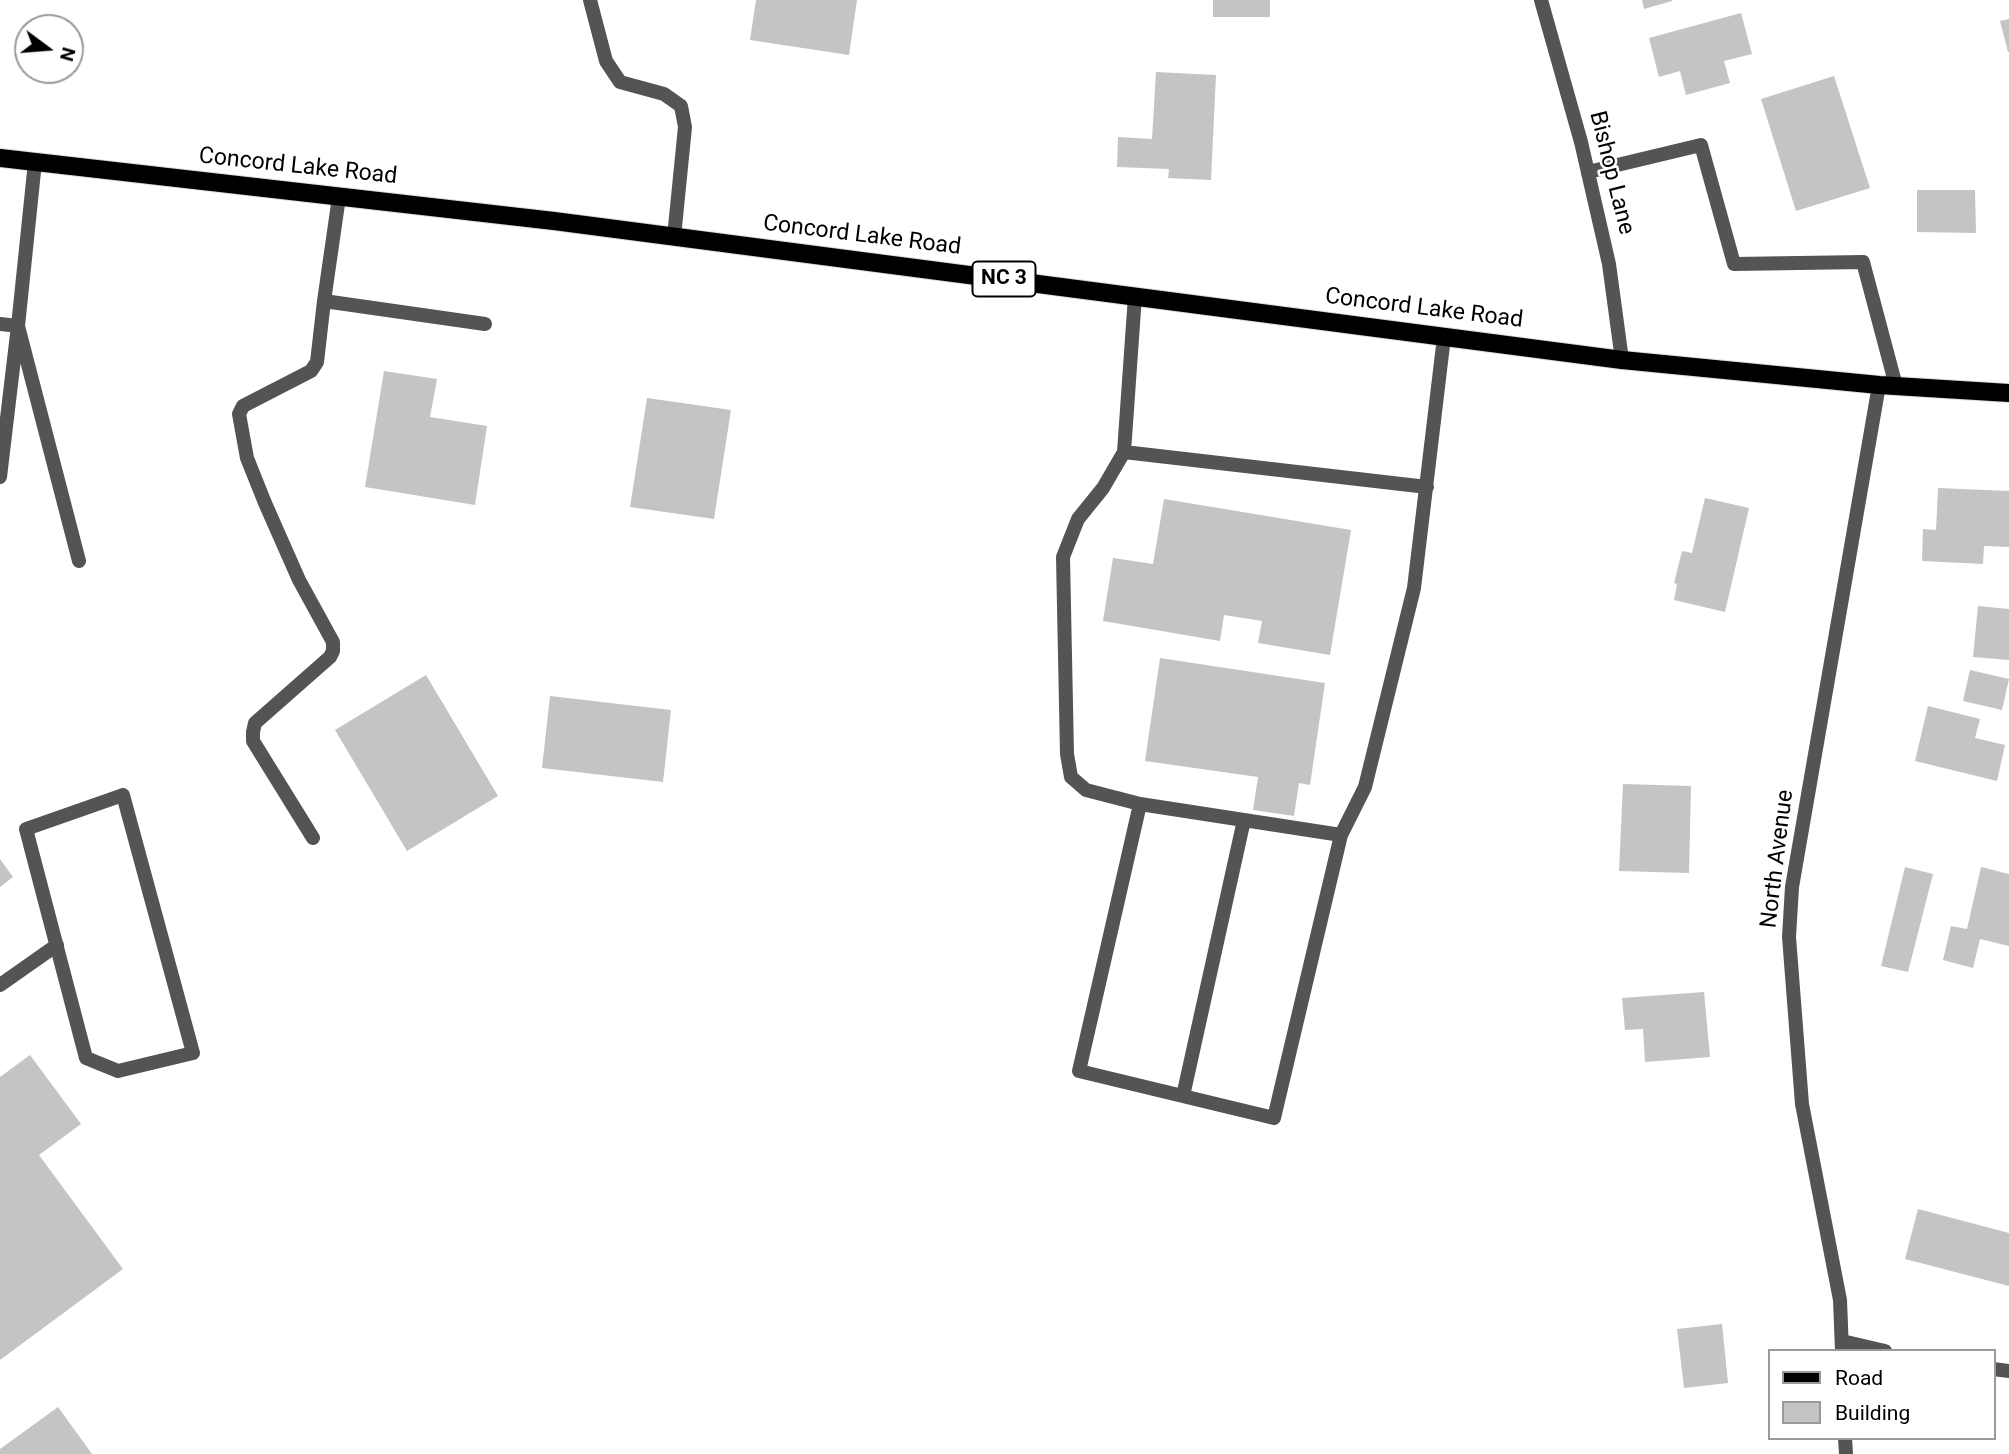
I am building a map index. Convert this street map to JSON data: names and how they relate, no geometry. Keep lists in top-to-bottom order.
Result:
{
  "streets": {
    "main road": ["Concord Lake Road", "NC 3"],
    "street": ["Bishop Lane", "North Avenue"]
  },
  "crossings": [
    ["Concord Lake Road", "Bishop Lane"],
    ["Concord Lake Road", "North Avenue"]
  ],
  "legend": ["Road", "Building"],
  "north": "right"
}
